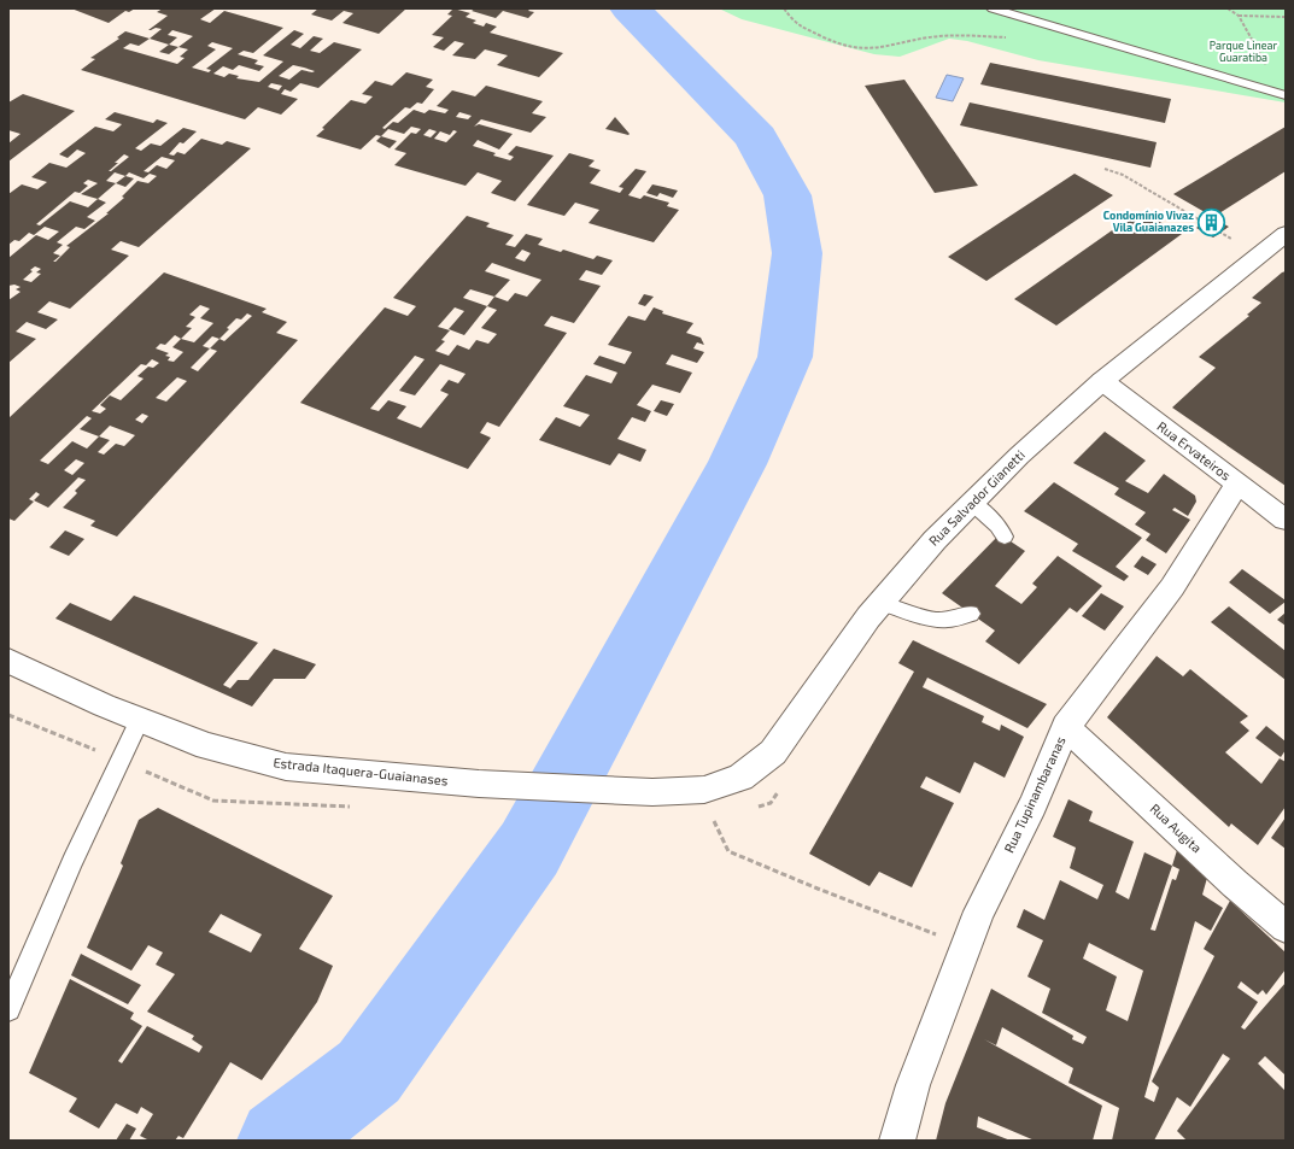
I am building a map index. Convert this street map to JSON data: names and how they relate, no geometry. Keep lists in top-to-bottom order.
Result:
{
  "streets": {
    "main road": [
      "Rua Ervateiros",
      "Rua Salvador Gianetti",
      "Estrada Itaquera-Guaianases",
      "Rua Tupinambaranas",
      "Rua Augita"
    ]
  },
  "crossings": [
    ["Rua Ervateiros", "Rua Salvador Gianetti"],
    ["Rua Ervateiros", "Rua Tupinambaranas"],
    ["Rua Salvador Gianetti", "Estrada Itaquera-Guaianases"],
    ["Rua Tupinambaranas", "Rua Augita"]
  ],
  "parks": ["Parque Linear Guaratiba"],
  "places": {
    "building": ["Condomínio Vivaz Vila Guaianazes"]
  }
}
